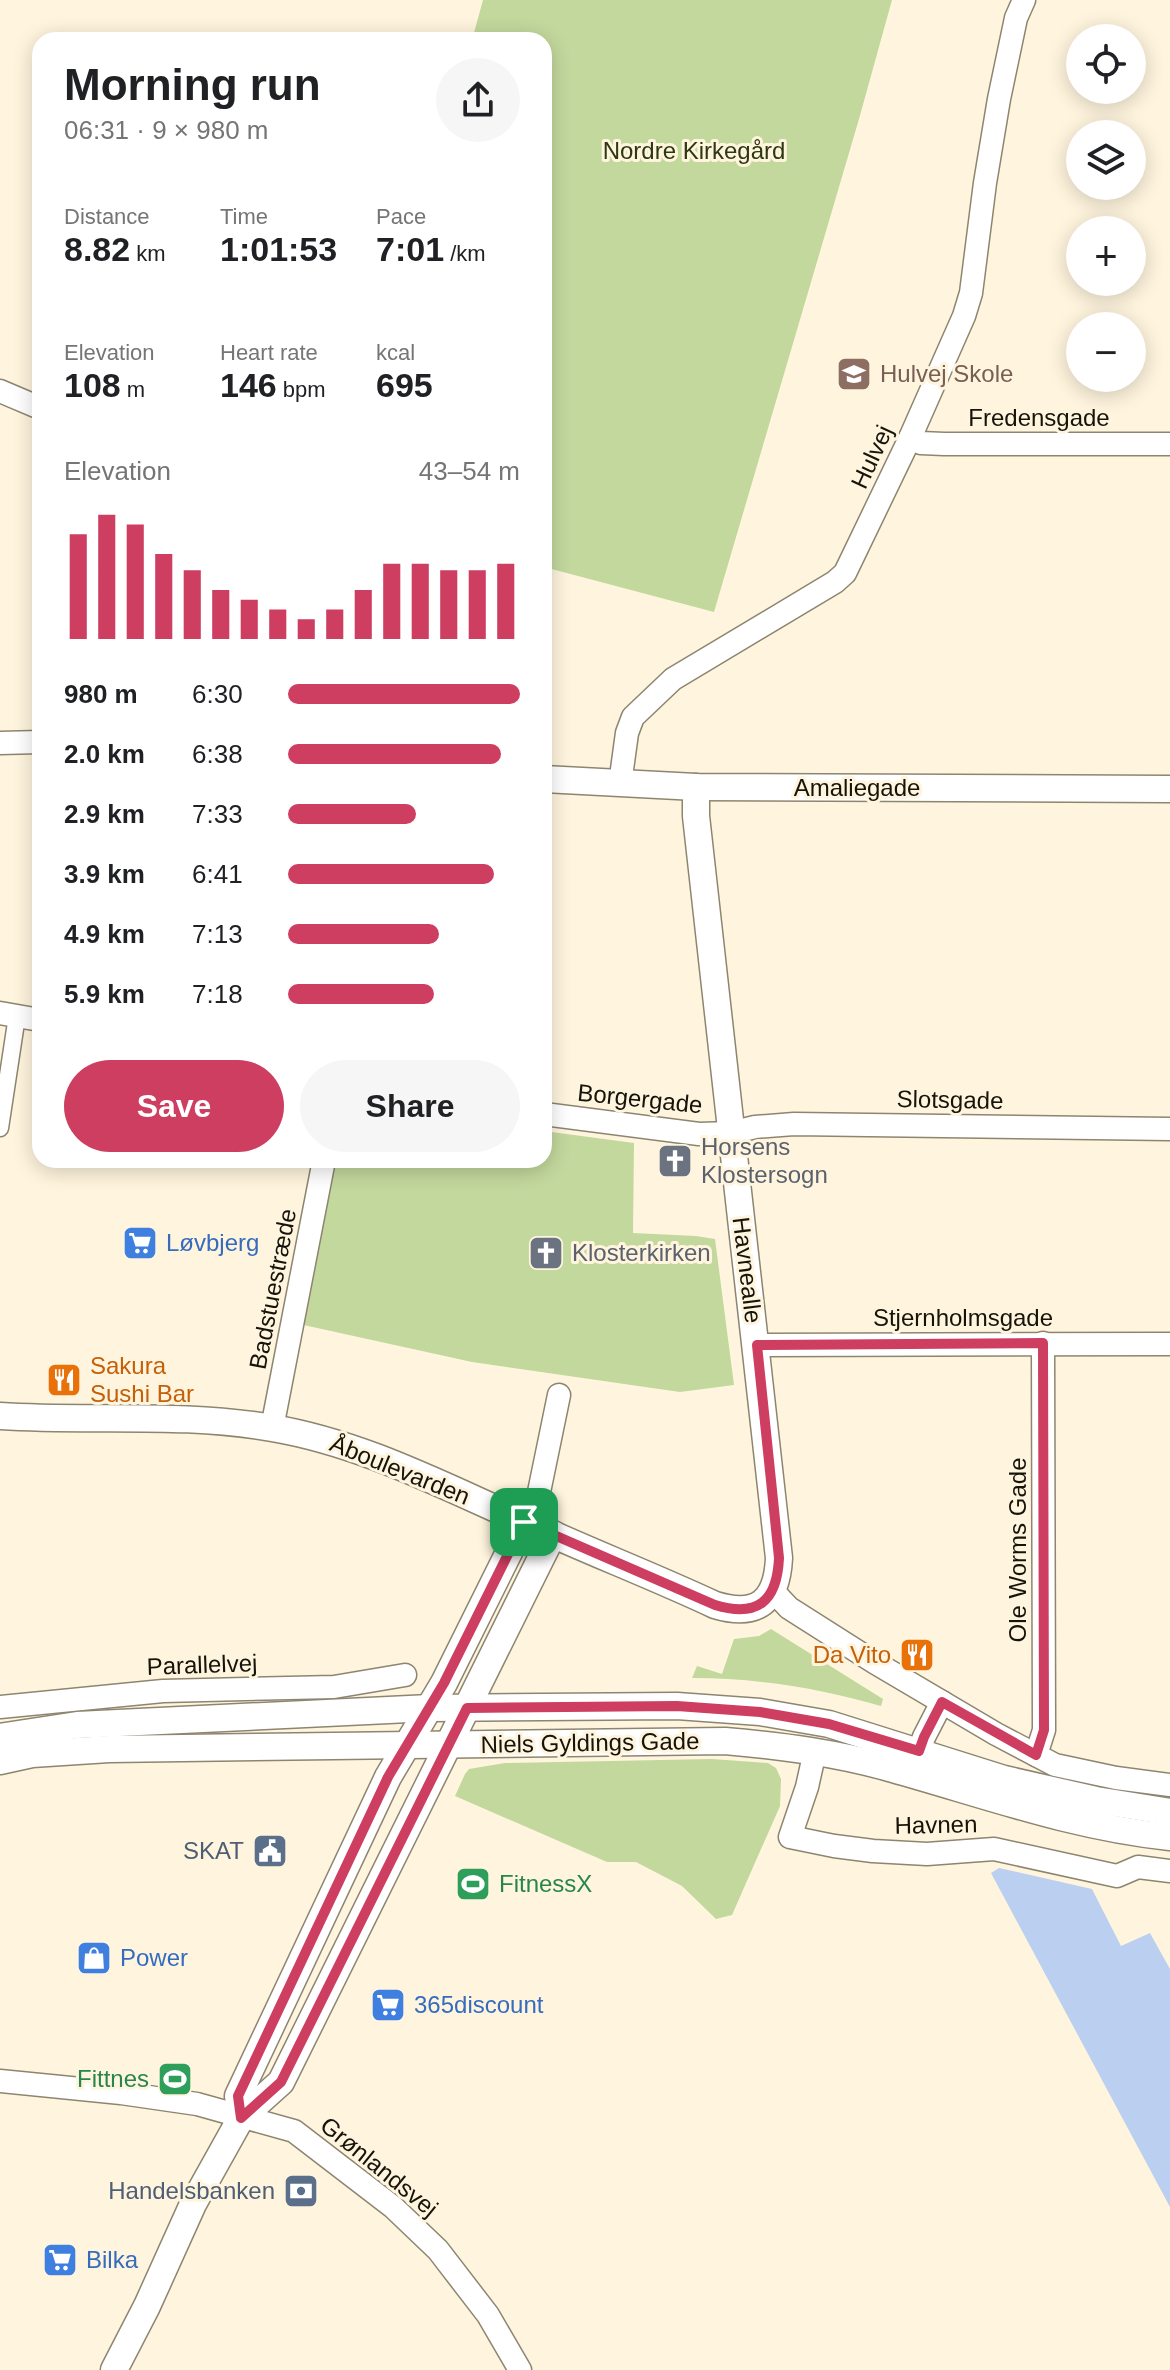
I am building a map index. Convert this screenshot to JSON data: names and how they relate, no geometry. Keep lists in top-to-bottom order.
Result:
{
  "streets": {
    "street": [
      "Fredensgade",
      "Hulvej",
      "Amaliegade",
      "Borgergade",
      "Slotsgade",
      "Havnealle",
      "Badstuestræde",
      "Stjernholmsgade",
      "Åboulevarden",
      "Ole Worms Gade",
      "Parallelvej",
      "Niels Gyldings Gade",
      "Havnen",
      "Grønlandsvej"
    ]
  },
  "crossings": [
    ["Fredensgade", "Hulvej"],
    ["Hulvej", "Amaliegade"],
    ["Amaliegade", "Havnealle"],
    ["Borgergade", "Slotsgade"],
    ["Borgergade", "Havnealle"],
    ["Slotsgade", "Havnealle"],
    ["Havnealle", "Stjernholmsgade"],
    ["Havnealle", "Åboulevarden"],
    ["Badstuestræde", "Åboulevarden"],
    ["Stjernholmsgade", "Ole Worms Gade"],
    ["Niels Gyldings Gade", "Havnen"]
  ],
  "parks": ["Nordre Kirkegård"],
  "places": {
    "school or university": ["Hulvej Skole"],
    "church": ["Horsens Klostersogn", "Klosterkirken"],
    "supermarket": ["Løvbjerg", "365discount", "Bilka"],
    "restaurant": ["Sakura Sushi Bar", "Da Vito"],
    "public building": ["SKAT"],
    "sports": ["FitnessX", "Fittnes"],
    "shop": ["Power"],
    "bank": ["Handelsbanken"]
  },
  "page": {
    "map_buttons": ["+", "−"],
    "heading": ["Morning run", "06:31 · 9 × 980 m"],
    "stats": [
      ["Distance", "8.82 km"],
      ["Time", "1:01:53"],
      ["Pace", "7:01 /km"],
      ["Elevation", "108 m"],
      ["Heart rate", "146 bpm"],
      ["kcal", "695"]
    ],
    "chart": ["Elevation", "43–54 m"],
    "list": [
      {
        "name": "980 m",
        "note": "6:30"
      },
      {
        "name": "2.0 km",
        "note": "6:38"
      },
      {
        "name": "2.9 km",
        "note": "7:33"
      },
      {
        "name": "3.9 km",
        "note": "6:41"
      },
      {
        "name": "4.9 km",
        "note": "7:13"
      },
      {
        "name": "5.9 km",
        "note": "7:18"
      }
    ],
    "buttons": ["Save", "Share"]
  }
}
